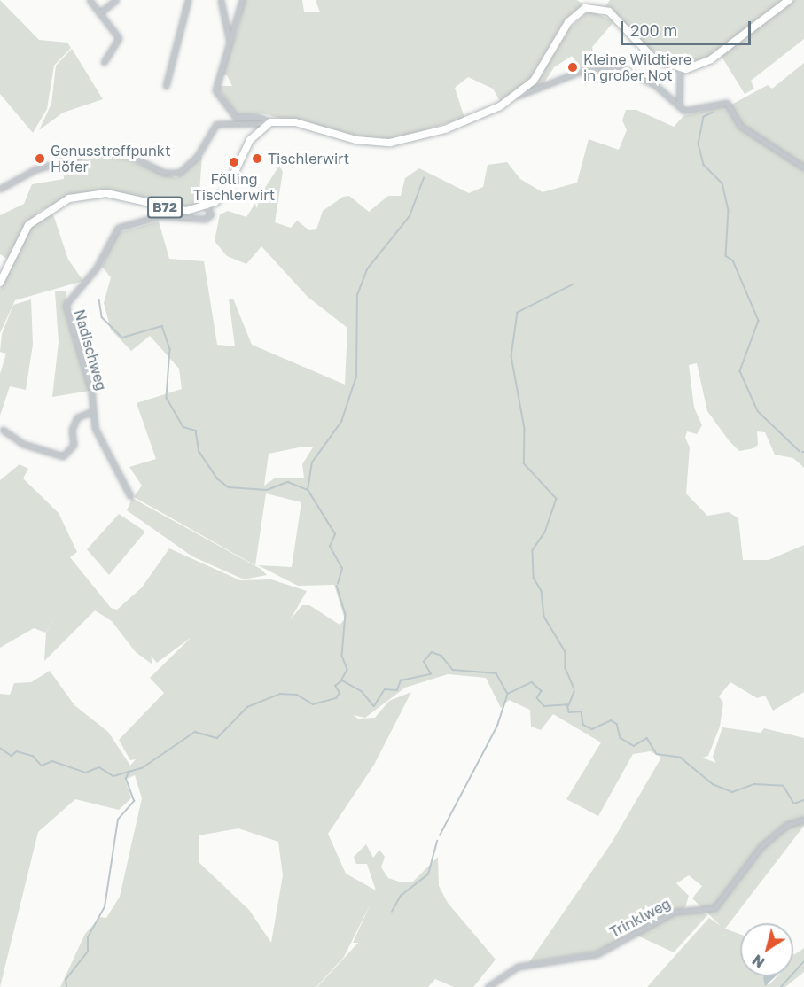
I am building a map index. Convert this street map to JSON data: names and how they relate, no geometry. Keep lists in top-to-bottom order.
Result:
{
  "streets": {
    "main road": ["B72"],
    "street": ["Nadischweg", "Trinklweg"]
  },
  "crossings": [
    ["B72", "Nadischweg"]
  ],
  "places": [
    "Kleine Wildtiere in großer Not",
    "Genusstreffpunkt Höfer",
    "Tischlerwirt",
    "Fölling Tischlerwirt"
  ],
  "scale_bar": "200 m",
  "north": "bottom left"
}
